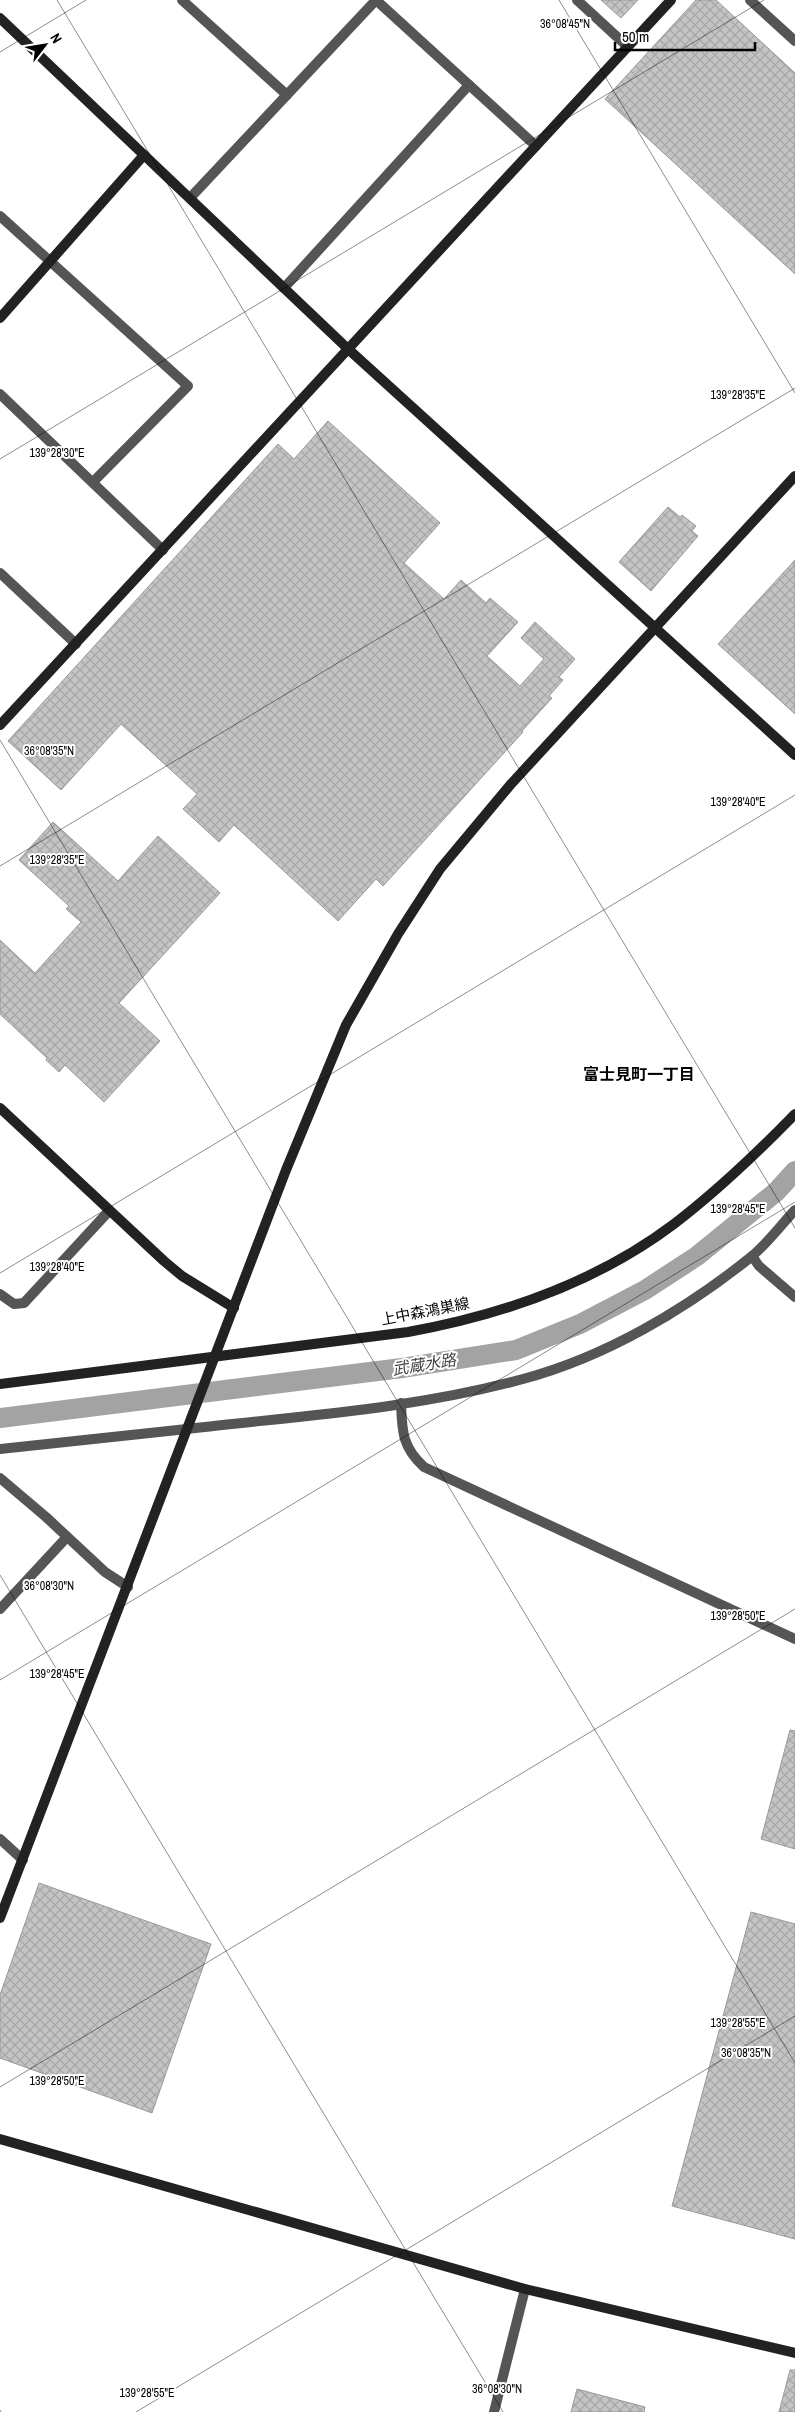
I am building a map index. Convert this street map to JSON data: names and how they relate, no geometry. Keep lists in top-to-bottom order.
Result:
{
  "streets": {
    "street": ["上中森鴻巣線"]
  },
  "districts": ["富士見町一丁目"],
  "water": ["武蔵水路"],
  "scale_bar": "50 m",
  "north": "top right",
  "coordinates": [
    "36°08'45\"N",
    "139°28'35\"E",
    "139°28'30\"E",
    "36°08'35\"N",
    "139°28'40\"E",
    "139°28'45\"E",
    "36°08'30\"N",
    "139°28'50\"E",
    "139°28'55\"E"
  ]
}
